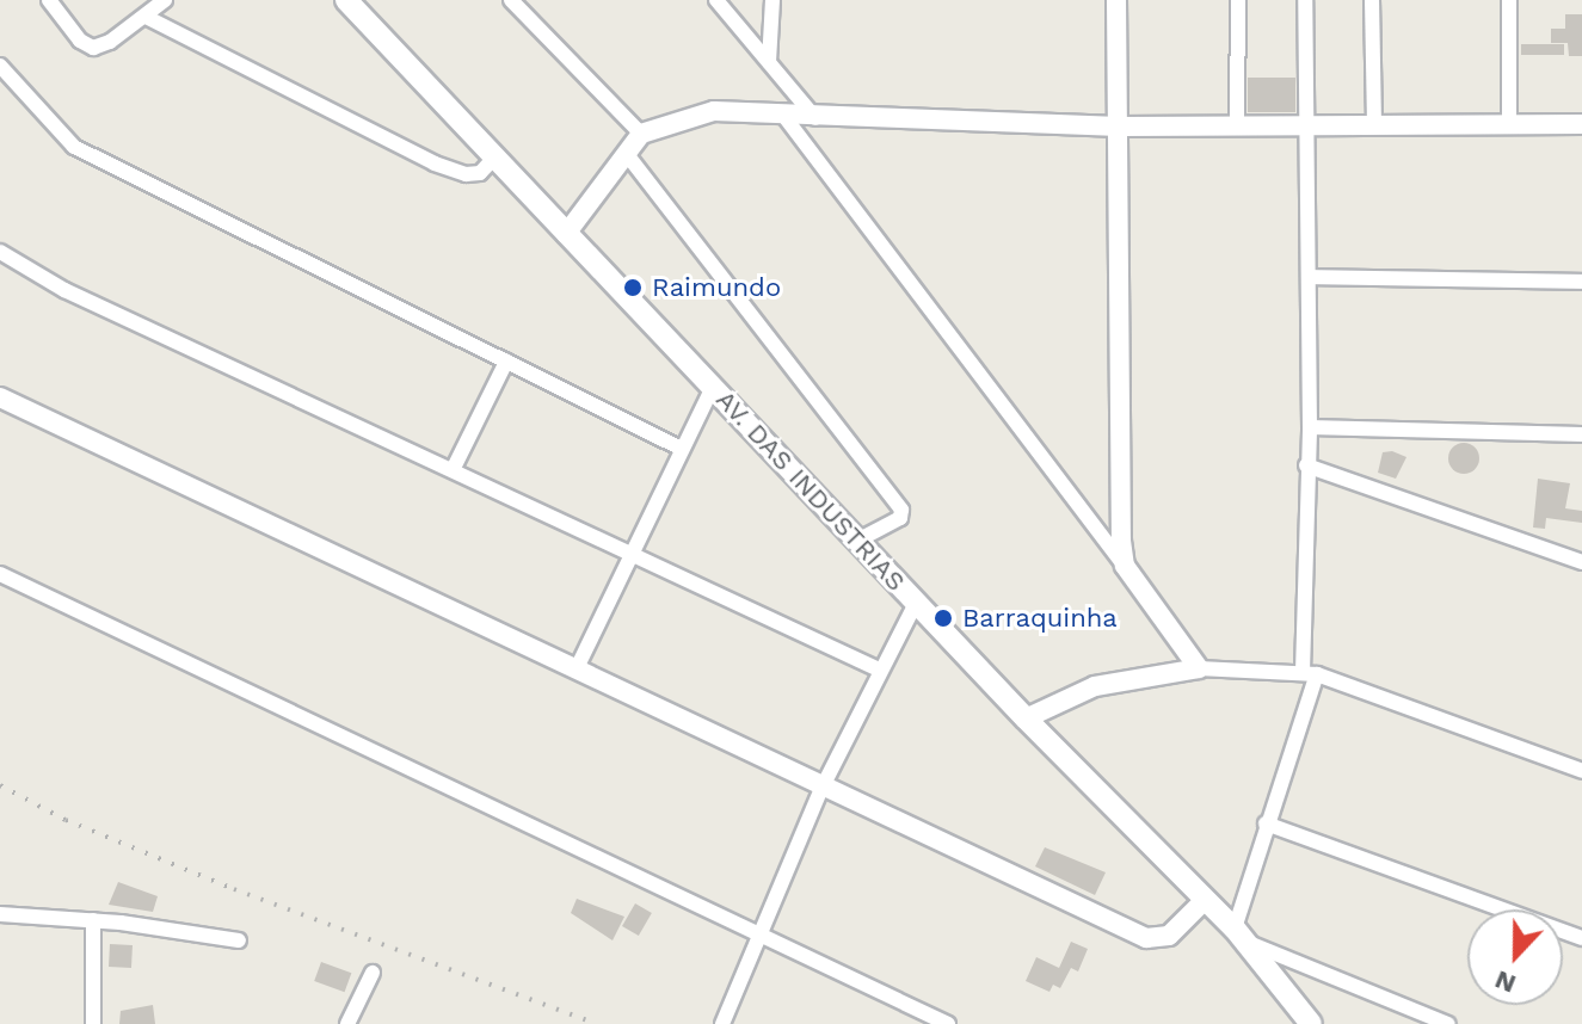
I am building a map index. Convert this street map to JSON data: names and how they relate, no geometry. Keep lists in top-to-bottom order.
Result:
{
  "streets": {
    "main road": ["AV. DAS INDUSTRIAS"]
  },
  "places": ["Raimundo", "Barraquinha"],
  "north": "bottom"
}
